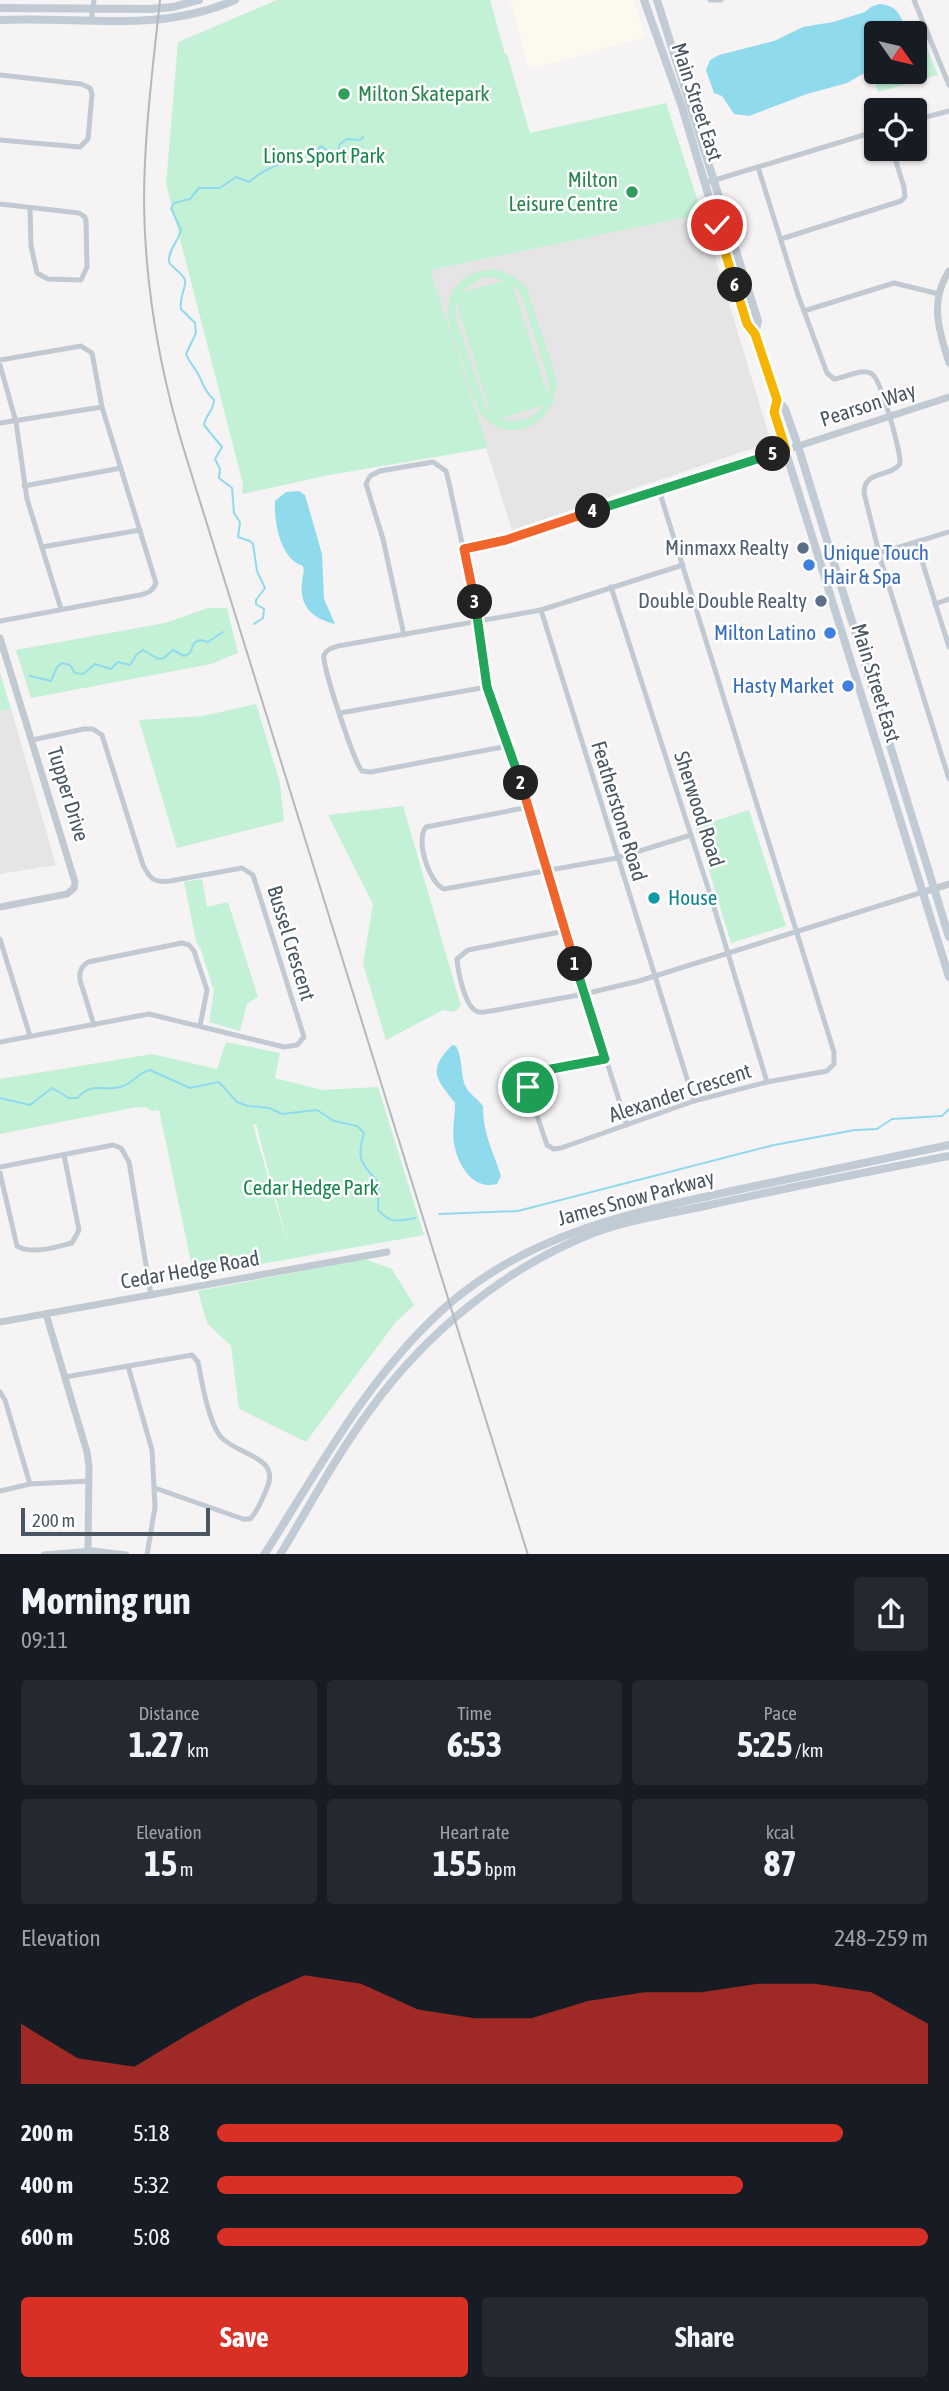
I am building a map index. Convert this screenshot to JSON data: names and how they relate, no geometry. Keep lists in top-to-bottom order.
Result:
{
  "streets": {
    "main road": ["Main Street East", "James Snow Parkway"],
    "street": [
      "Pearson Way",
      "Tupper Drive",
      "Sherwood Road",
      "Featherstone Road",
      "Bussel Crescent",
      "Alexander Crescent",
      "Cedar Hedge Road"
    ]
  },
  "crossings": [
    ["Main Street East", "Pearson Way"],
    ["Tupper Drive", "Bussel Crescent"],
    ["Sherwood Road", "Alexander Crescent"],
    ["Featherstone Road", "Alexander Crescent"]
  ],
  "parks": ["Lions Sport Park", "Cedar Hedge Park"],
  "places": [
    "Milton Skatepark",
    "Milton Leisure Centre",
    "Minmaxx Realty",
    "Unique Touch Hair & Spa",
    "Double Double Realty",
    "Milton Latino",
    "Hasty Market",
    "House"
  ],
  "scale_bar": "200 m",
  "north": "bottom right",
  "page": {
    "pins": [
      "6",
      "5",
      "4",
      "3",
      "2",
      "1"
    ],
    "scale": "200 m",
    "heading": ["Morning run", "09:11"],
    "stats": [
      ["Distance", "1.27 km"],
      ["Time", "6:53"],
      ["Pace", "5:25 /km"],
      ["Elevation", "15 m"],
      ["Heart rate", "155 bpm"],
      ["kcal", "87"]
    ],
    "chart": ["Elevation", "248–259 m"],
    "list": [
      {
        "name": "200 m",
        "note": "5:18"
      },
      {
        "name": "400 m",
        "note": "5:32"
      },
      {
        "name": "600 m",
        "note": "5:08"
      }
    ],
    "buttons": ["Save", "Share"]
  }
}
